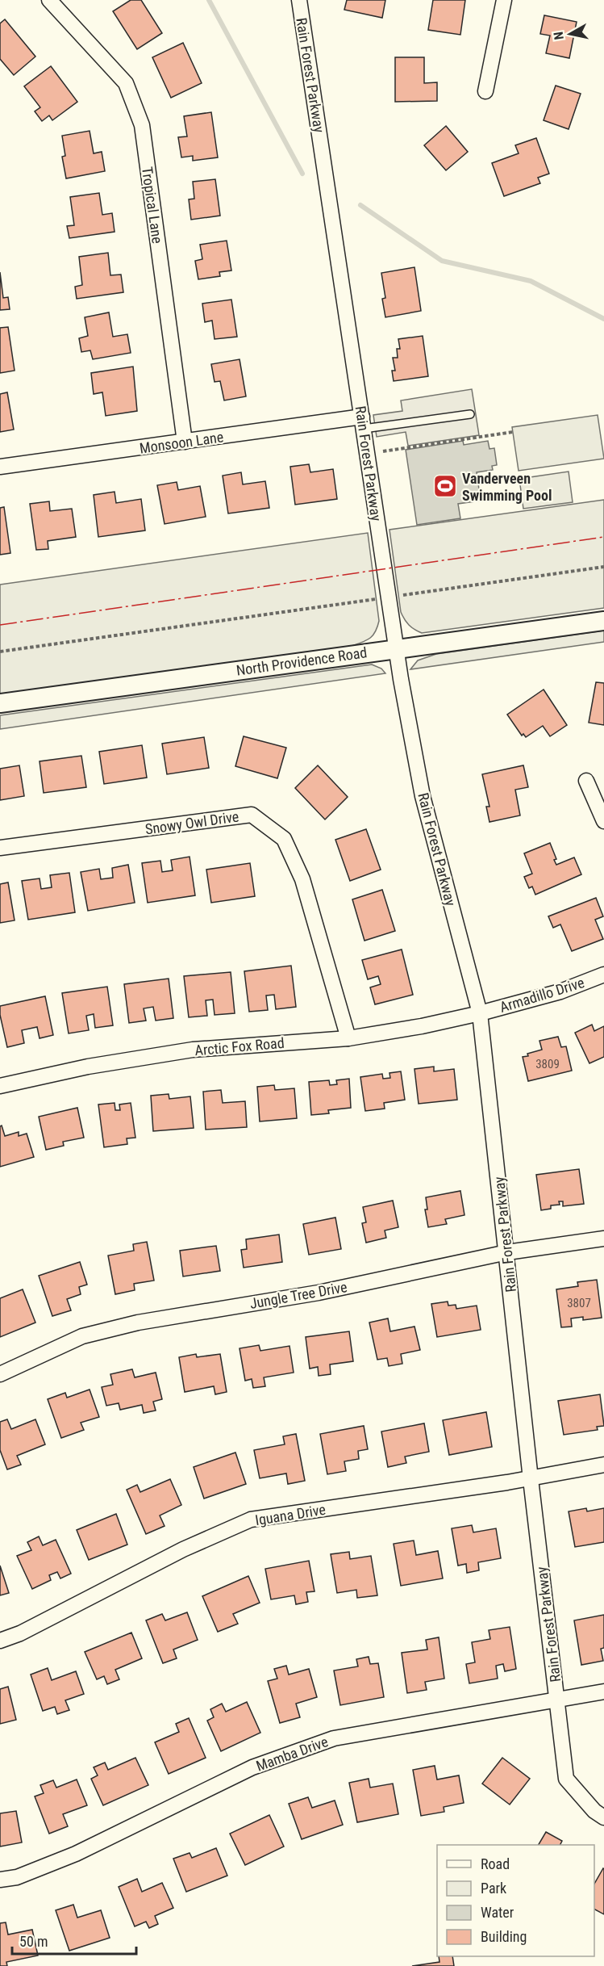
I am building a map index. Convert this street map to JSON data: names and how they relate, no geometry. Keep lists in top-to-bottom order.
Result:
{
  "streets": {
    "street": [
      "Rain Forest Parkway",
      "Tropical Lane",
      "Monsoon Lane",
      "North Providence Road",
      "Snowy Owl Drive",
      "Armadillo Drive",
      "Arctic Fox Road",
      "Jungle Tree Drive",
      "Iguana Drive",
      "Mamba Drive"
    ]
  },
  "crossings": [
    ["Rain Forest Parkway", "Monsoon Lane"],
    ["Rain Forest Parkway", "North Providence Road"],
    ["Rain Forest Parkway", "Armadillo Drive"],
    ["Rain Forest Parkway", "Arctic Fox Road"],
    ["Rain Forest Parkway", "Jungle Tree Drive"],
    ["Rain Forest Parkway", "Iguana Drive"],
    ["Rain Forest Parkway", "Mamba Drive"],
    ["Tropical Lane", "Monsoon Lane"],
    ["Snowy Owl Drive", "Arctic Fox Road"],
    ["Armadillo Drive", "Arctic Fox Road"]
  ],
  "places": {
    "sports": ["Vanderveen Swimming Pool"]
  },
  "house_numbers": ["3809", "3807"],
  "legend": [
    "Road",
    "Park",
    "Water",
    "Building"
  ],
  "scale_bar": "50 m",
  "north": "left"
}
